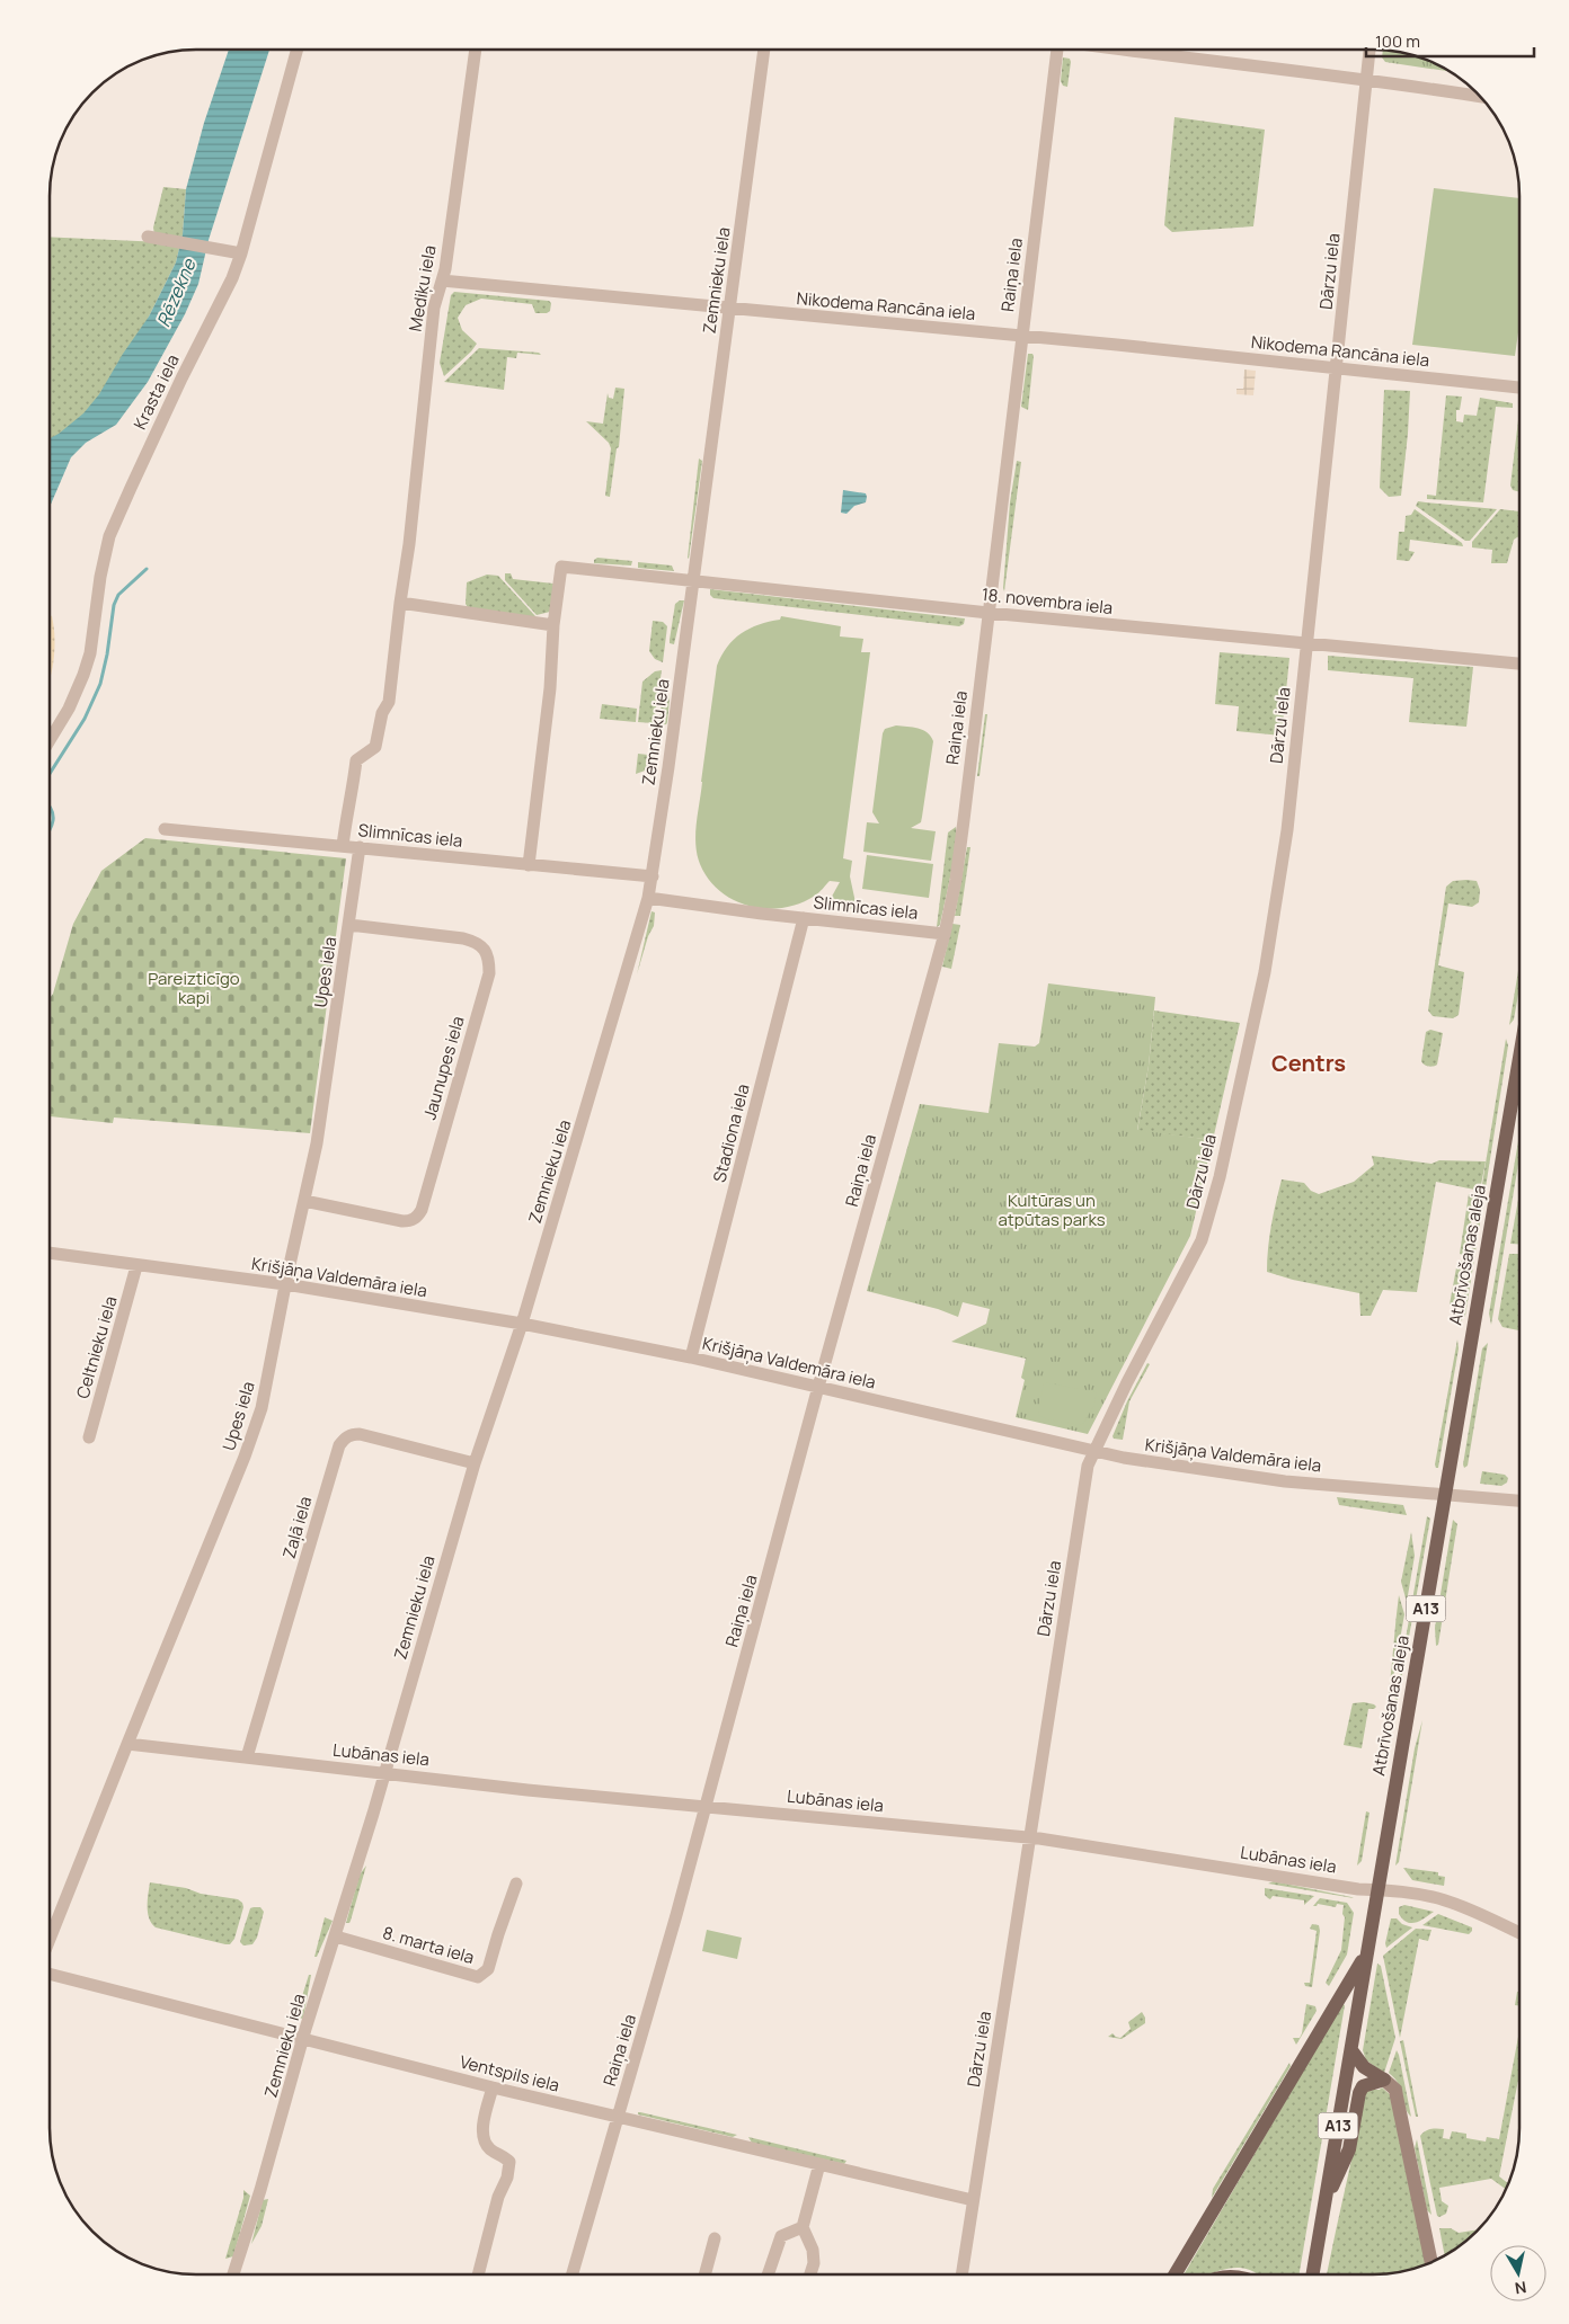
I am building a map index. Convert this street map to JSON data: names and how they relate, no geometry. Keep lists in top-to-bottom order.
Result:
{
  "streets": {
    "main road": ["Atbrīvošanas aleja", "A13"],
    "street": [
      "Dārzu iela",
      "Raiņa iela",
      "Zemnieku iela",
      "Mediķu iela",
      "Nikodema Rancāna iela",
      "Krasta iela",
      "18. novembra iela",
      "Slimnīcas iela",
      "Upes iela",
      "Jaunupes iela",
      "Stadiona iela",
      "Krišjāņa Valdemāra iela",
      "Celtnieku iela",
      "Zaļā iela",
      "Lubānas iela",
      "8. marta iela",
      "Ventspils iela"
    ]
  },
  "crossings": [
    ["Dārzu iela", "Nikodema Rancāna iela"],
    ["Dārzu iela", "18. novembra iela"],
    ["Dārzu iela", "Krišjāņa Valdemāra iela"],
    ["Dārzu iela", "Lubānas iela"],
    ["Dārzu iela", "Ventspils iela"],
    ["Raiņa iela", "Nikodema Rancāna iela"],
    ["Raiņa iela", "18. novembra iela"],
    ["Raiņa iela", "Slimnīcas iela"],
    ["Raiņa iela", "Krišjāņa Valdemāra iela"],
    ["Raiņa iela", "Lubānas iela"],
    ["Raiņa iela", "Ventspils iela"],
    ["Zemnieku iela", "Nikodema Rancāna iela"],
    ["Zemnieku iela", "18. novembra iela"],
    ["Zemnieku iela", "Slimnīcas iela"],
    ["Zemnieku iela", "Krišjāņa Valdemāra iela"],
    ["Zemnieku iela", "Zaļā iela"],
    ["Zemnieku iela", "Lubānas iela"],
    ["Zemnieku iela", "8. marta iela"],
    ["Zemnieku iela", "Ventspils iela"],
    ["Mediķu iela", "Nikodema Rancāna iela"],
    ["Mediķu iela", "Slimnīcas iela"],
    ["Slimnīcas iela", "Upes iela"],
    ["Slimnīcas iela", "Stadiona iela"],
    ["Upes iela", "Jaunupes iela"],
    ["Upes iela", "Krišjāņa Valdemāra iela"],
    ["Upes iela", "Lubānas iela"],
    ["Stadiona iela", "Krišjāņa Valdemāra iela"],
    ["Atbrīvošanas aleja", "Krišjāņa Valdemāra iela"],
    ["Atbrīvošanas aleja", "Lubānas iela"],
    ["Krišjāņa Valdemāra iela", "Celtnieku iela"],
    ["Zaļā iela", "Lubānas iela"]
  ],
  "districts": ["Centrs"],
  "water": ["Rēzekne"],
  "parks": ["Pareizticīgo kapi", "Kultūras un atpūtas parks"],
  "scale_bar": "100 m",
  "north": "bottom"
}
